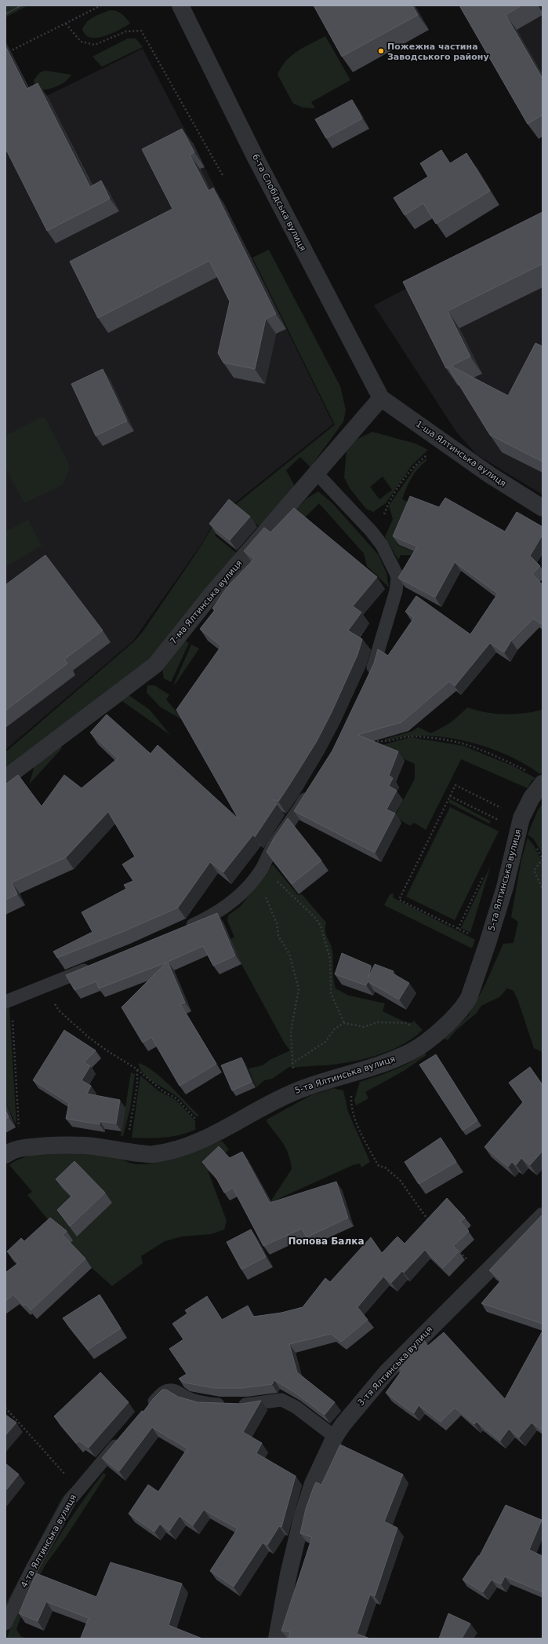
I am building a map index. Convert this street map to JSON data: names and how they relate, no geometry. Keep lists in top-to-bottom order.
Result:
{
  "streets": {
    "street": [
      "6-та Слобідська вулиця",
      "1-ша Ялтинська вулиця",
      "7-ма Ялтинська вулиця",
      "5-та Ялтинська вулиця",
      "3-тя Ялтинська вулиця"
    ],
    "lane": ["4-та Ялтинська вулиця"]
  },
  "crossings": [
    ["6-та Слобідська вулиця", "1-ша Ялтинська вулиця"],
    ["6-та Слобідська вулиця", "7-ма Ялтинська вулиця"],
    ["1-ша Ялтинська вулиця", "7-ма Ялтинська вулиця"]
  ],
  "districts": ["Попова Балка"],
  "places": ["Пожежна частина Заводського району"]
}
